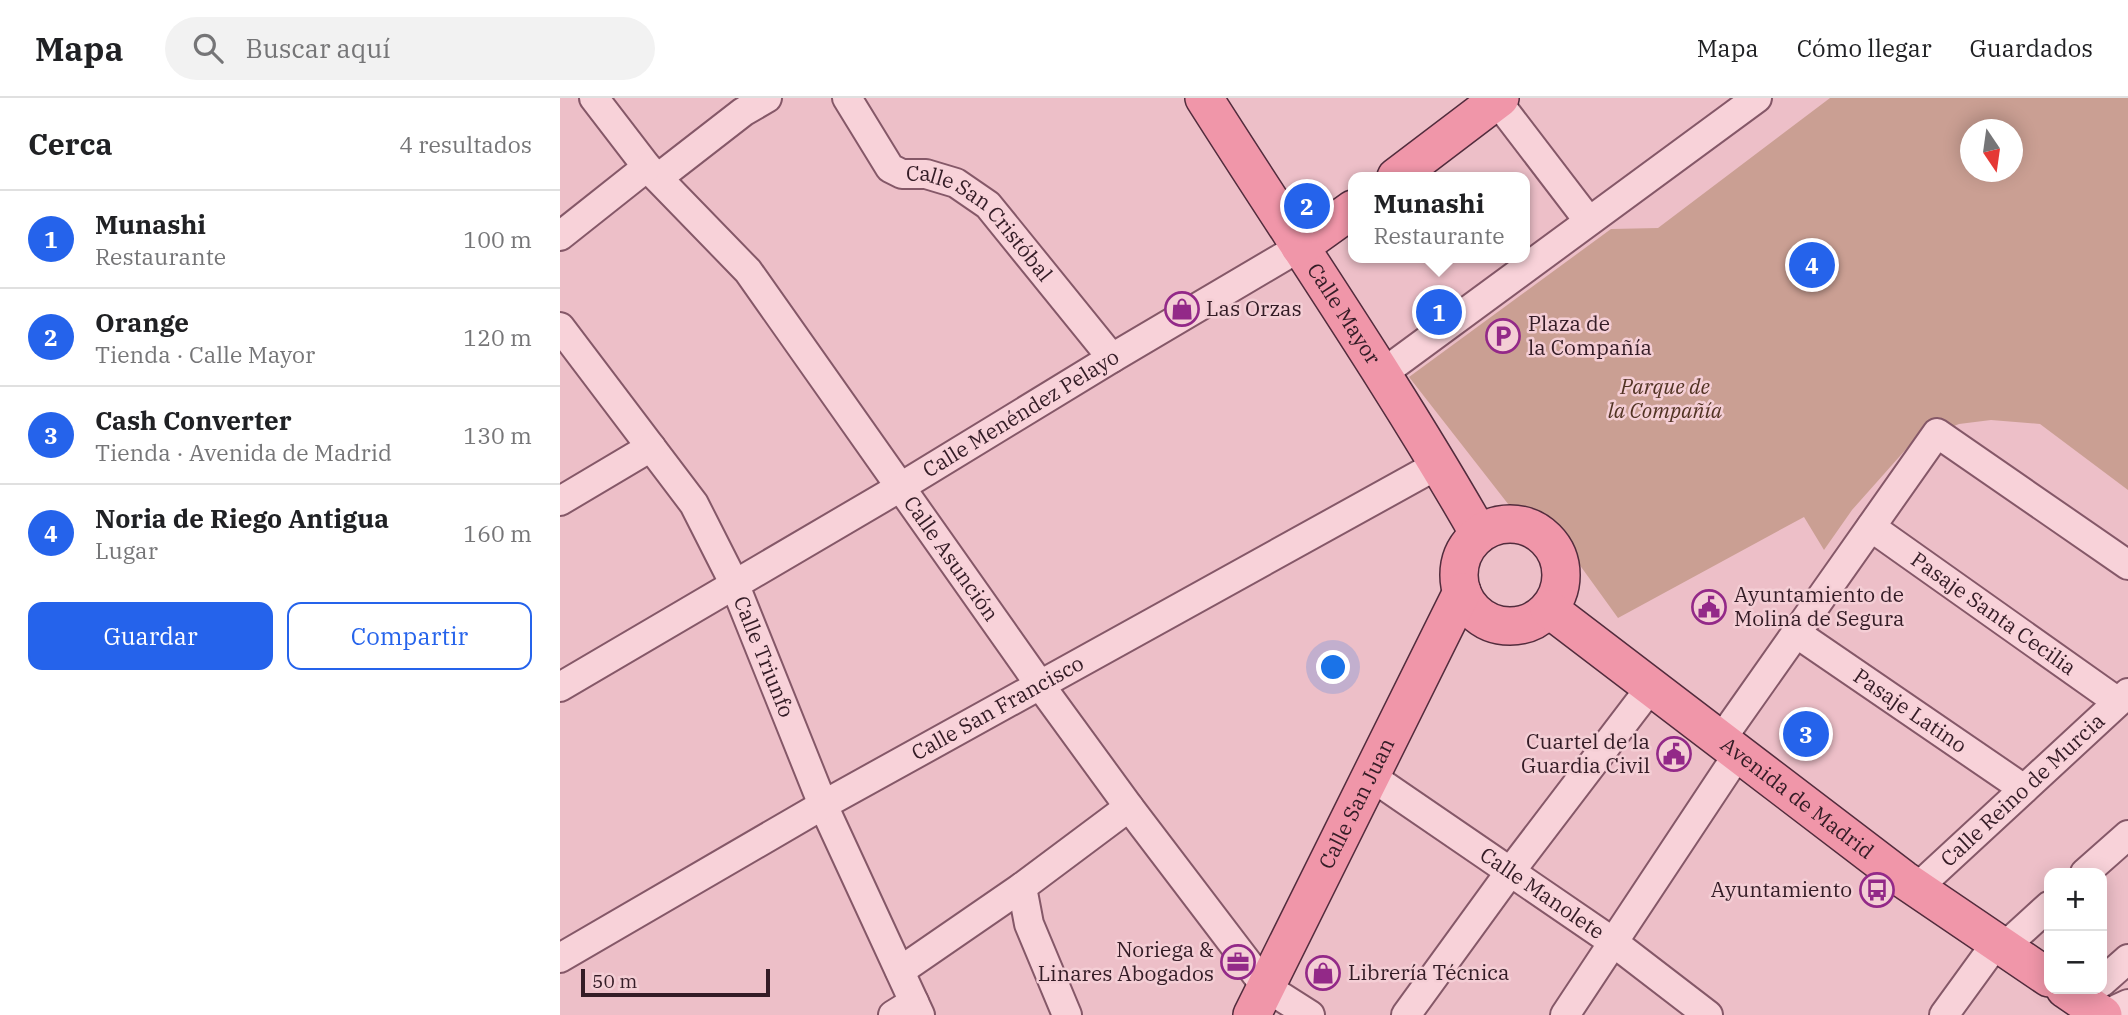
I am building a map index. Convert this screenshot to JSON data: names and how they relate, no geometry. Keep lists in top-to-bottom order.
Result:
{
  "streets": {
    "main road": ["Calle Mayor", "Avenida de Madrid", "Calle San Juan"],
    "street": [
      "Calle San Cristóbal",
      "Calle Menéndez Pelayo",
      "Calle Asunción",
      "Pasaje Santa Cecilia",
      "Calle Triunfo",
      "Calle San Francisco",
      "Pasaje Latino",
      "Calle Reino de Murcia",
      "Calle Manolete"
    ]
  },
  "crossings": [
    ["Calle San Cristóbal", "Calle Menéndez Pelayo"],
    ["Calle Mayor", "Calle Menéndez Pelayo"],
    ["Calle Mayor", "Calle San Francisco"],
    ["Calle Mayor", "Avenida de Madrid"],
    ["Calle Mayor", "Calle San Juan"],
    ["Calle Menéndez Pelayo", "Calle Asunción"],
    ["Calle Menéndez Pelayo", "Calle Triunfo"],
    ["Calle Asunción", "Calle San Francisco"],
    ["Calle Asunción", "Calle San Juan"],
    ["Pasaje Santa Cecilia", "Calle Reino de Murcia"],
    ["Calle Triunfo", "Calle San Francisco"],
    ["Pasaje Latino", "Calle Reino de Murcia"],
    ["Calle Reino de Murcia", "Avenida de Madrid"],
    ["Avenida de Madrid", "Calle San Juan"],
    ["Calle San Juan", "Calle Manolete"]
  ],
  "parks": ["Parque de la Compañía"],
  "places": {
    "shop": ["Las Orzas", "Librería Técnica"],
    "parking": ["Plaza de la Compañía"],
    "public building": ["Ayuntamiento de Molina de Segura", "Cuartel de la Guardia Civil"],
    "bus stop": ["Ayuntamiento"],
    "office": ["Noriega & Linares Abogados"]
  },
  "scale_bar": "50 m",
  "north": "bottom",
  "page": {
    "header": "Mapa",
    "search": "Buscar aquí",
    "nav": ["Mapa", "Cómo llegar", "Guardados"],
    "heading": ["Cerca", "4 resultados"],
    "popup": ["Munashi", "Restaurante"],
    "pins": [
      "2",
      "4",
      "1",
      "3"
    ],
    "list": [
      {
        "mark": "1",
        "name": "Munashi",
        "note": "Restaurante",
        "value": "100 m"
      },
      {
        "mark": "2",
        "name": "Orange",
        "note": "Tienda · Calle Mayor",
        "value": "120 m"
      },
      {
        "mark": "3",
        "name": "Cash Converter",
        "note": "Tienda · Avenida de Madrid",
        "value": "130 m"
      },
      {
        "mark": "4",
        "name": "Noria de Riego Antigua",
        "note": "Lugar",
        "value": "160 m"
      }
    ],
    "buttons": ["Guardar", "Compartir"],
    "map_buttons": ["+", "−"],
    "scale": "50 m"
  }
}
